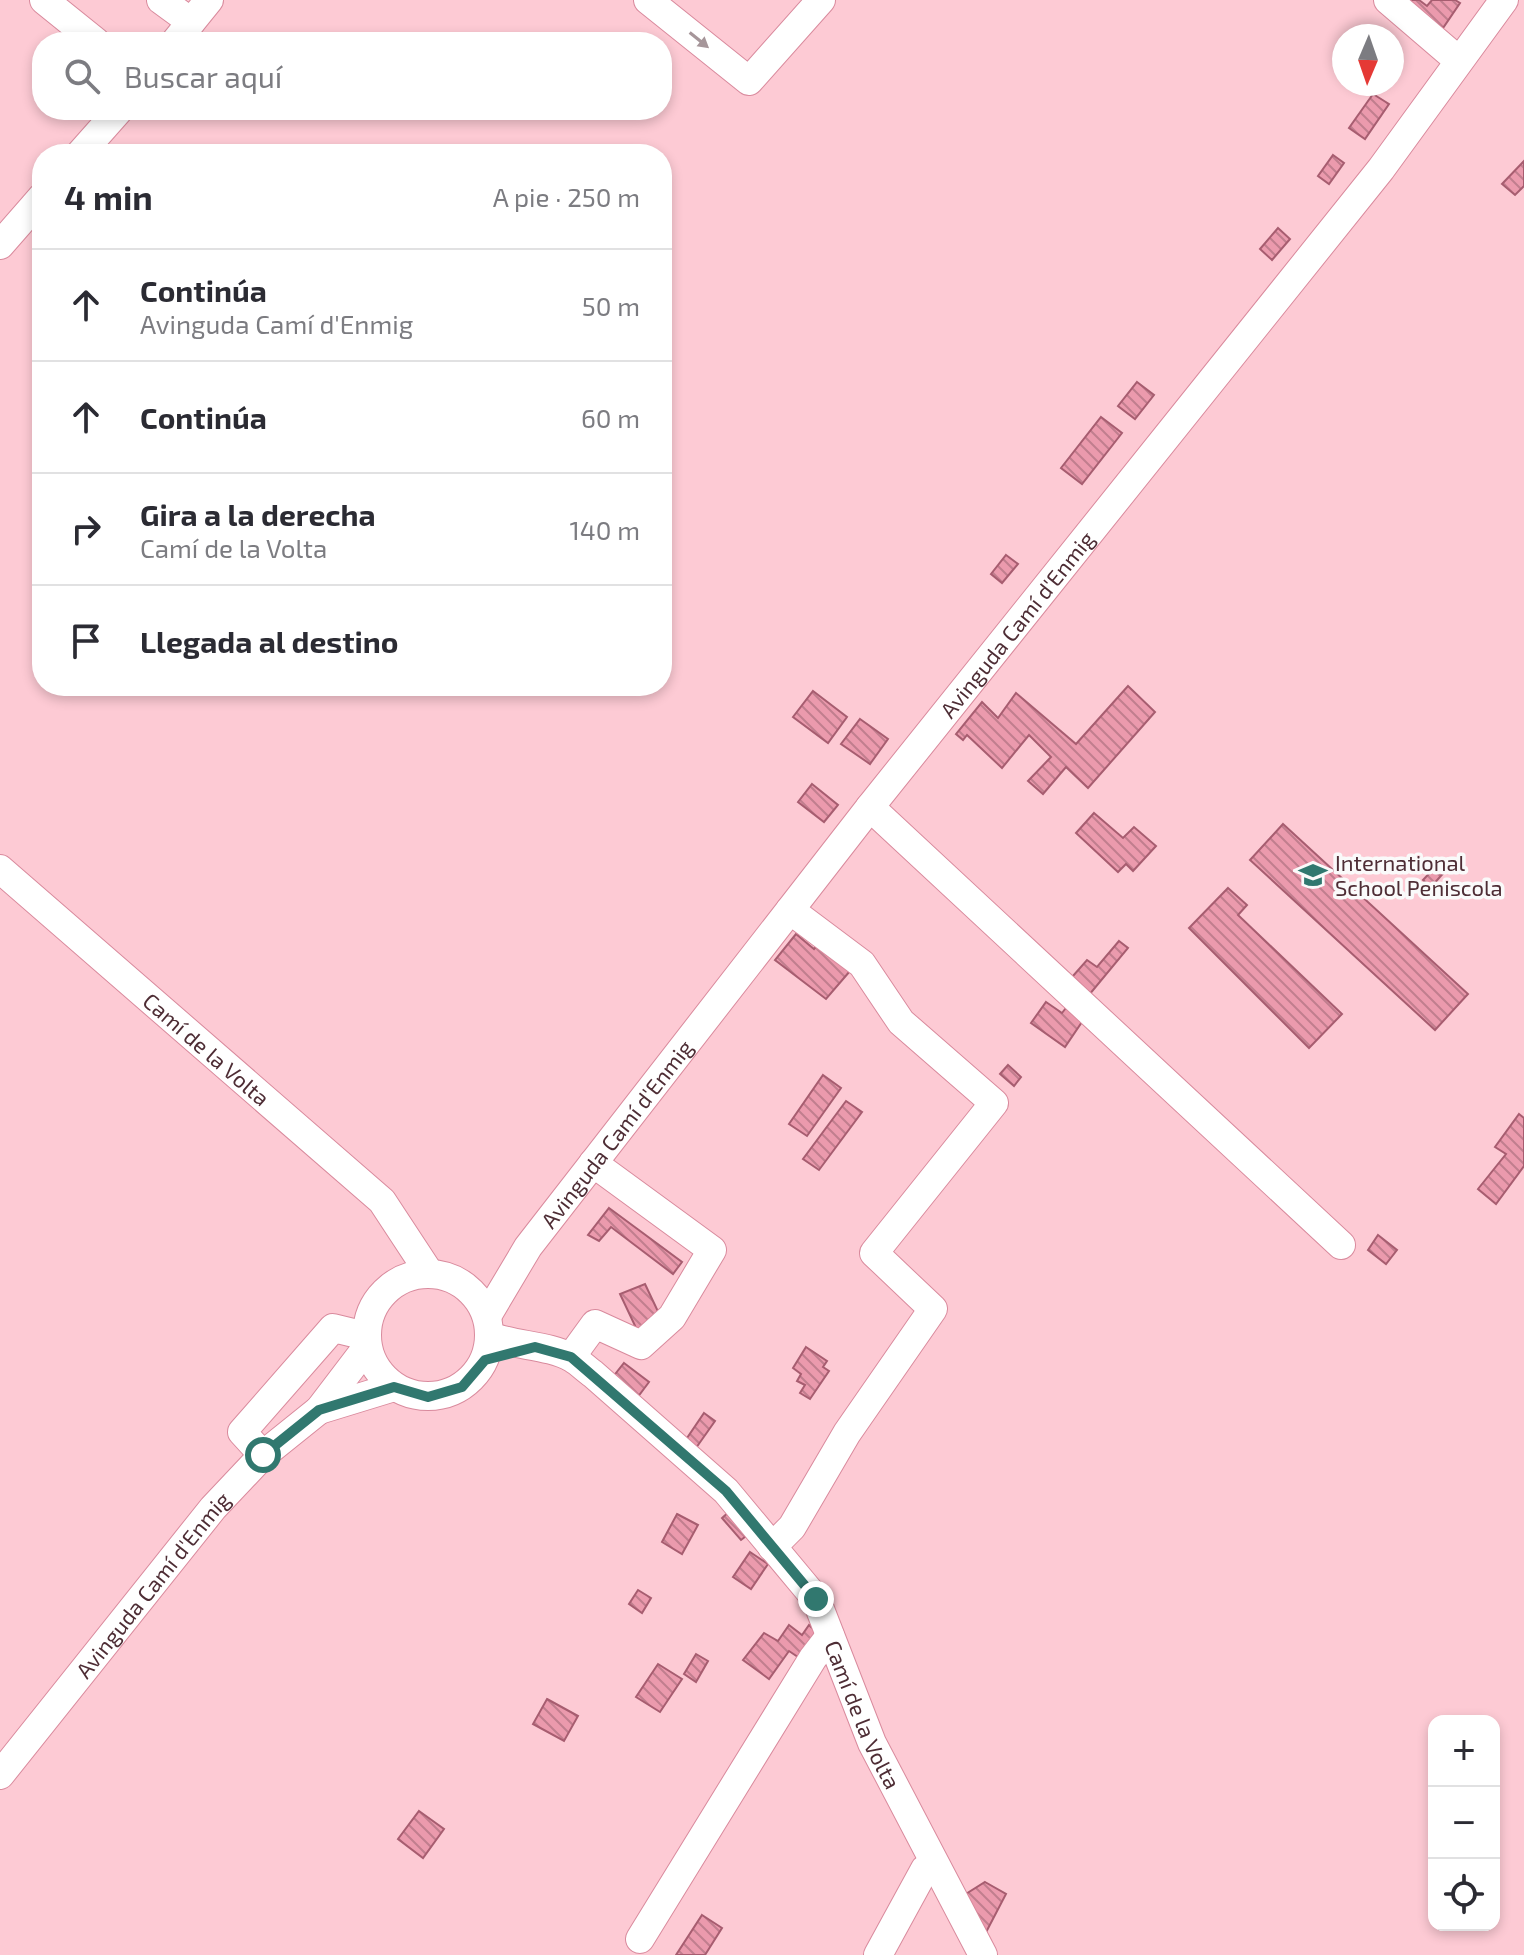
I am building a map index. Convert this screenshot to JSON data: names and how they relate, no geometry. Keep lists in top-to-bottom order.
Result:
{
  "streets": {
    "street": ["Avinguda Camí d'Enmig", "Camí de la Volta"]
  },
  "crossings": [
    ["Avinguda Camí d'Enmig", "Camí de la Volta"]
  ],
  "places": {
    "school or university": ["International School Peniscola"]
  },
  "north": "bottom",
  "page": {
    "search": "Buscar aquí",
    "heading": ["4 min", "A pie · 250 m"],
    "list": [
      ["Continúa", "Avinguda Camí d'Enmig", "50 m"],
      ["Continúa", "60 m"],
      ["Gira a la derecha", "Camí de la Volta", "140 m"],
      "Llegada al destino"
    ],
    "map_buttons": ["+", "−"]
  }
}
